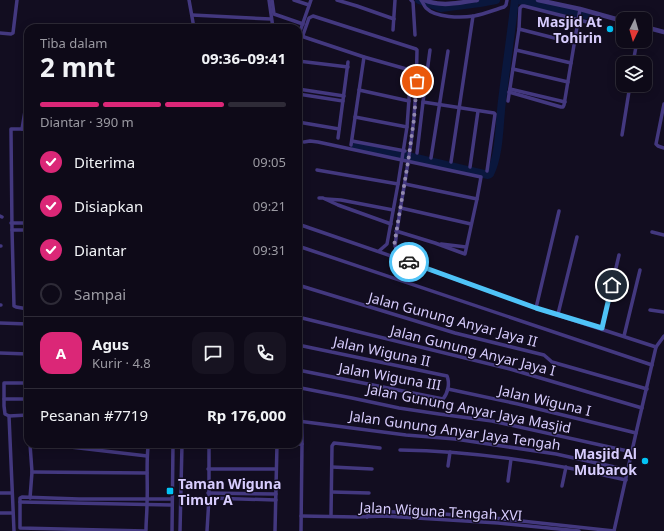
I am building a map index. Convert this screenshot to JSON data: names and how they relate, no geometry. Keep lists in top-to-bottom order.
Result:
{
  "streets": {
    "street": [
      "Jalan Gunung Anyar Jaya II",
      "Jalan Gunung Anyar Jaya I",
      "Jalan Wiguna II",
      "Jalan Wiguna III",
      "Jalan Wiguna I",
      "Jalan Gunung Anyar Jaya Masjid",
      "Jalan Gunung Anyar Jaya Tengah",
      "Jalan Wiguna Tengah XVI"
    ]
  },
  "crossings": [
    ["Jalan Wiguna II", "Jalan Wiguna III"],
    ["Jalan Wiguna II", "Jalan Wiguna I"],
    ["Jalan Wiguna III", "Jalan Wiguna I"]
  ],
  "places": {
    "other": ["Masjid At Tohirin", "Masjid Al Mubarok"],
    "transit": ["Taman Wiguna Timur A"]
  },
  "north": "bottom",
  "page": {
    "heading": ["2 mnt", "Tiba dalam", "09:36–09:41"],
    "panel": [
      "Agus",
      "Kurir · 4.8",
      "Pesanan #7719",
      "Rp 176,000"
    ],
    "bar": "Diantar · 390 m",
    "list": [
      ["Diterima", "09:05"],
      ["Disiapkan", "09:21"],
      ["Diantar", "09:31"],
      "Sampai"
    ],
    "round": "A"
  }
}
